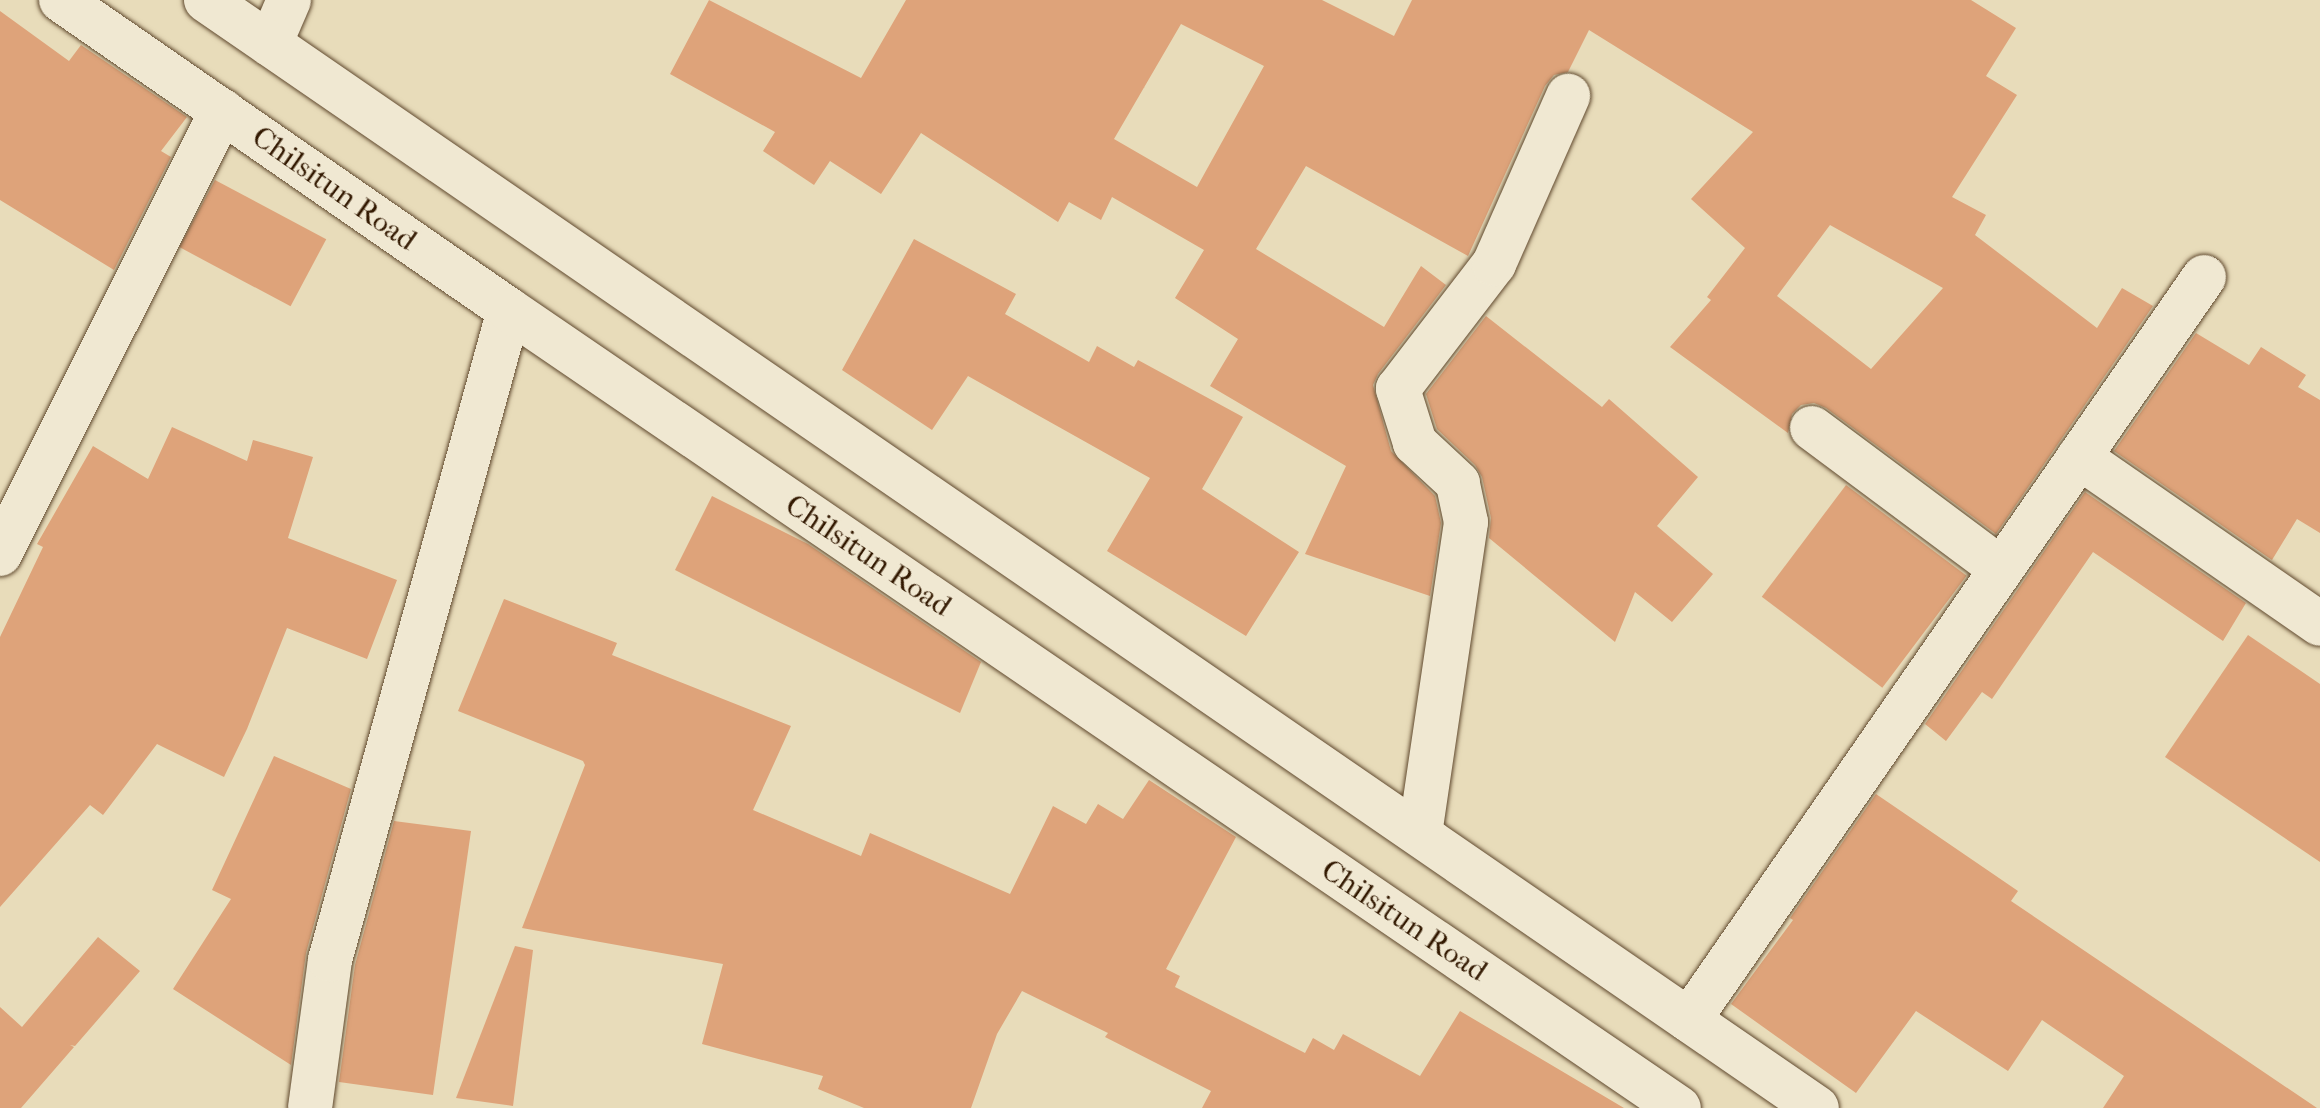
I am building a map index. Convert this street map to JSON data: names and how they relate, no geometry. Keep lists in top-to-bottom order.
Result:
{
  "streets": {
    "main road": ["Chilsitun Road"]
  }
}
